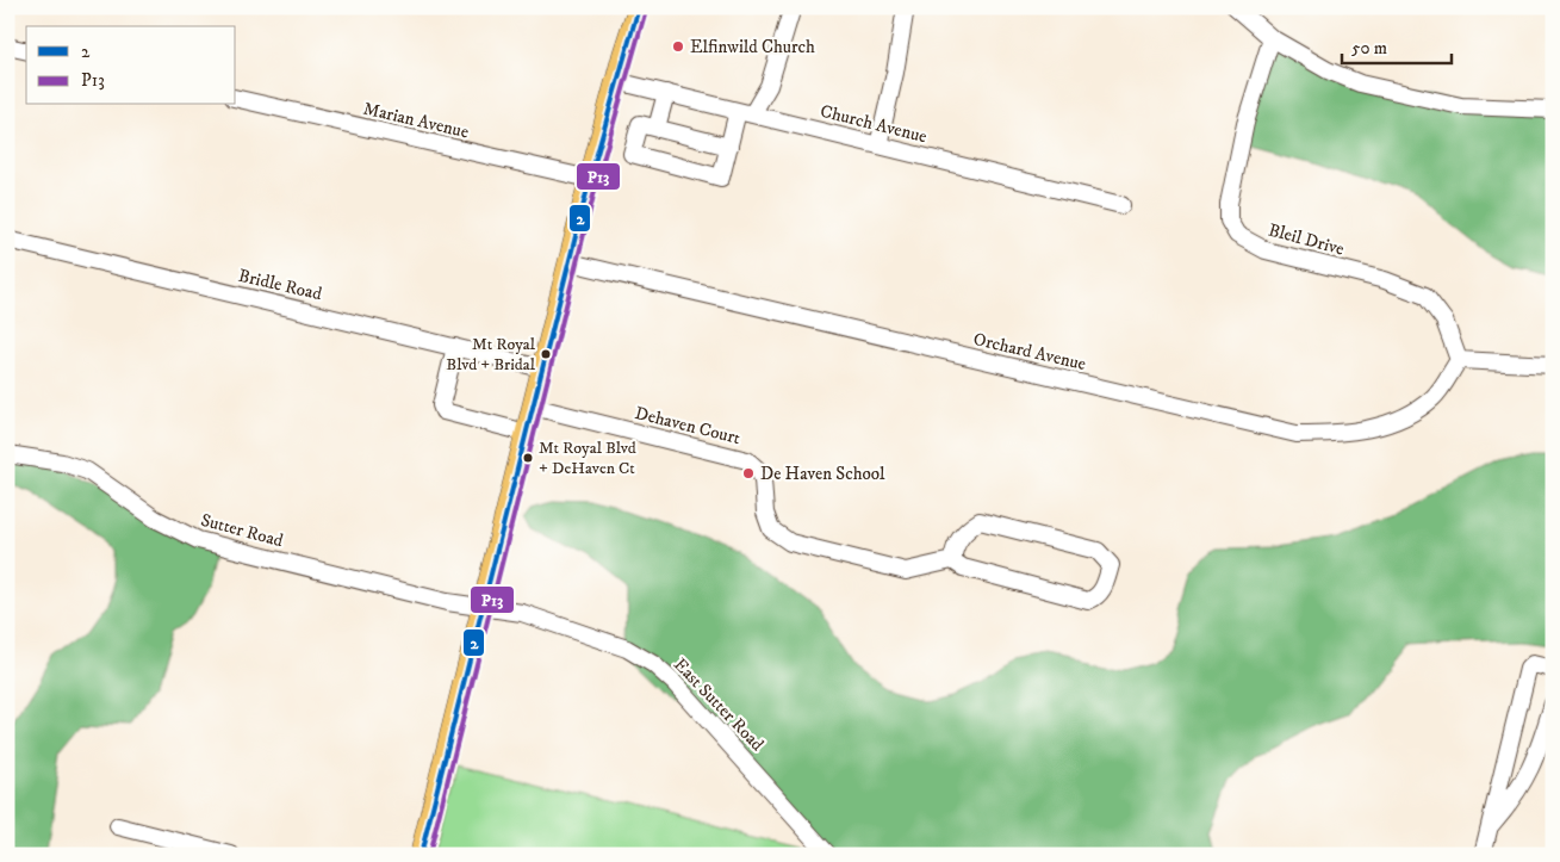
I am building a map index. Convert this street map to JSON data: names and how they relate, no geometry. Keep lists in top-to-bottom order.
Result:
{
  "streets": {
    "street": [
      "Marian Avenue",
      "Church Avenue",
      "Bleil Drive",
      "Bridle Road",
      "Orchard Avenue",
      "Dehaven Court",
      "Sutter Road",
      "East Sutter Road"
    ]
  },
  "crossings": [
    ["Bleil Drive", "Orchard Avenue"],
    ["Sutter Road", "East Sutter Road"]
  ],
  "places": [
    "Elfinwild Church",
    "Mt Royal Blvd + Bridal",
    "Mt Royal Blvd + DeHaven Ct",
    "De Haven School"
  ],
  "lines": ["transit line 2", "transit line P13"],
  "legend": ["2", "P13"],
  "scale_bar": "50 m"
}
